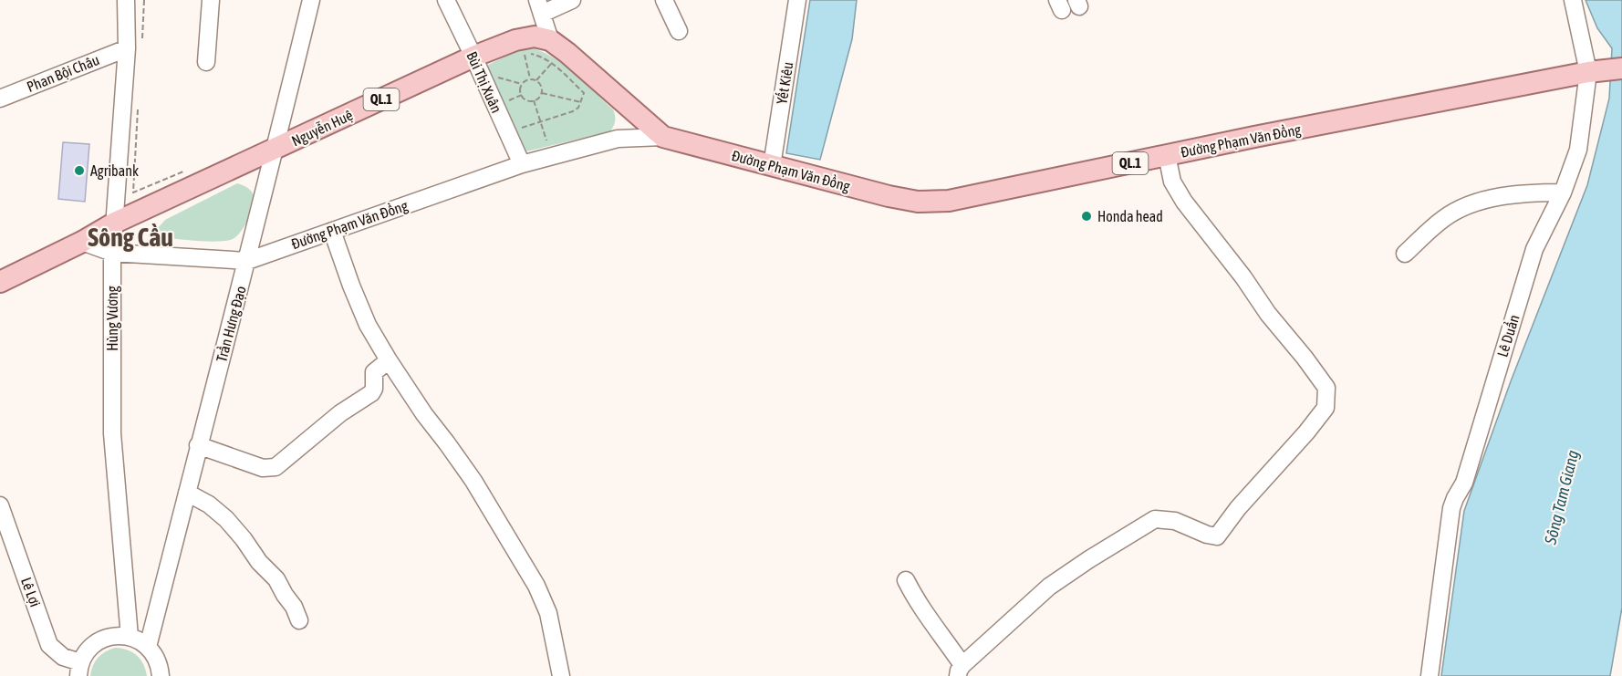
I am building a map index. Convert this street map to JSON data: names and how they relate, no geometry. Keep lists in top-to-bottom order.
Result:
{
  "streets": {
    "main road": ["QL.1", "Nguyễn Huệ", "Đường Phạm Văn Đồng"],
    "street": [
      "Phan Bội Châu",
      "Bùi Thị Xuân",
      "Yết Kiêu",
      "Hùng Vương",
      "Trần Hưng Đạo",
      "Lê Duẩn",
      "Lê Lợi"
    ]
  },
  "crossings": [
    ["Phan Bội Châu", "Hùng Vương"],
    ["Bùi Thị Xuân", "Nguyễn Huệ"],
    ["Bùi Thị Xuân", "Đường Phạm Văn Đồng"],
    ["Yết Kiêu", "Đường Phạm Văn Đồng"],
    ["QL.1", "Nguyễn Huệ"],
    ["QL.1", "Đường Phạm Văn Đồng"],
    ["QL.1", "Lê Duẩn"],
    ["Nguyễn Huệ", "Đường Phạm Văn Đồng"],
    ["Nguyễn Huệ", "Hùng Vương"],
    ["Nguyễn Huệ", "Trần Hưng Đạo"],
    ["Đường Phạm Văn Đồng", "Hùng Vương"],
    ["Đường Phạm Văn Đồng", "Trần Hưng Đạo"],
    ["Đường Phạm Văn Đồng", "Lê Duẩn"]
  ],
  "districts": ["Sông Cầu"],
  "water": ["Sông Tam Giang"],
  "places": ["Agribank", "Honda head"]
}
